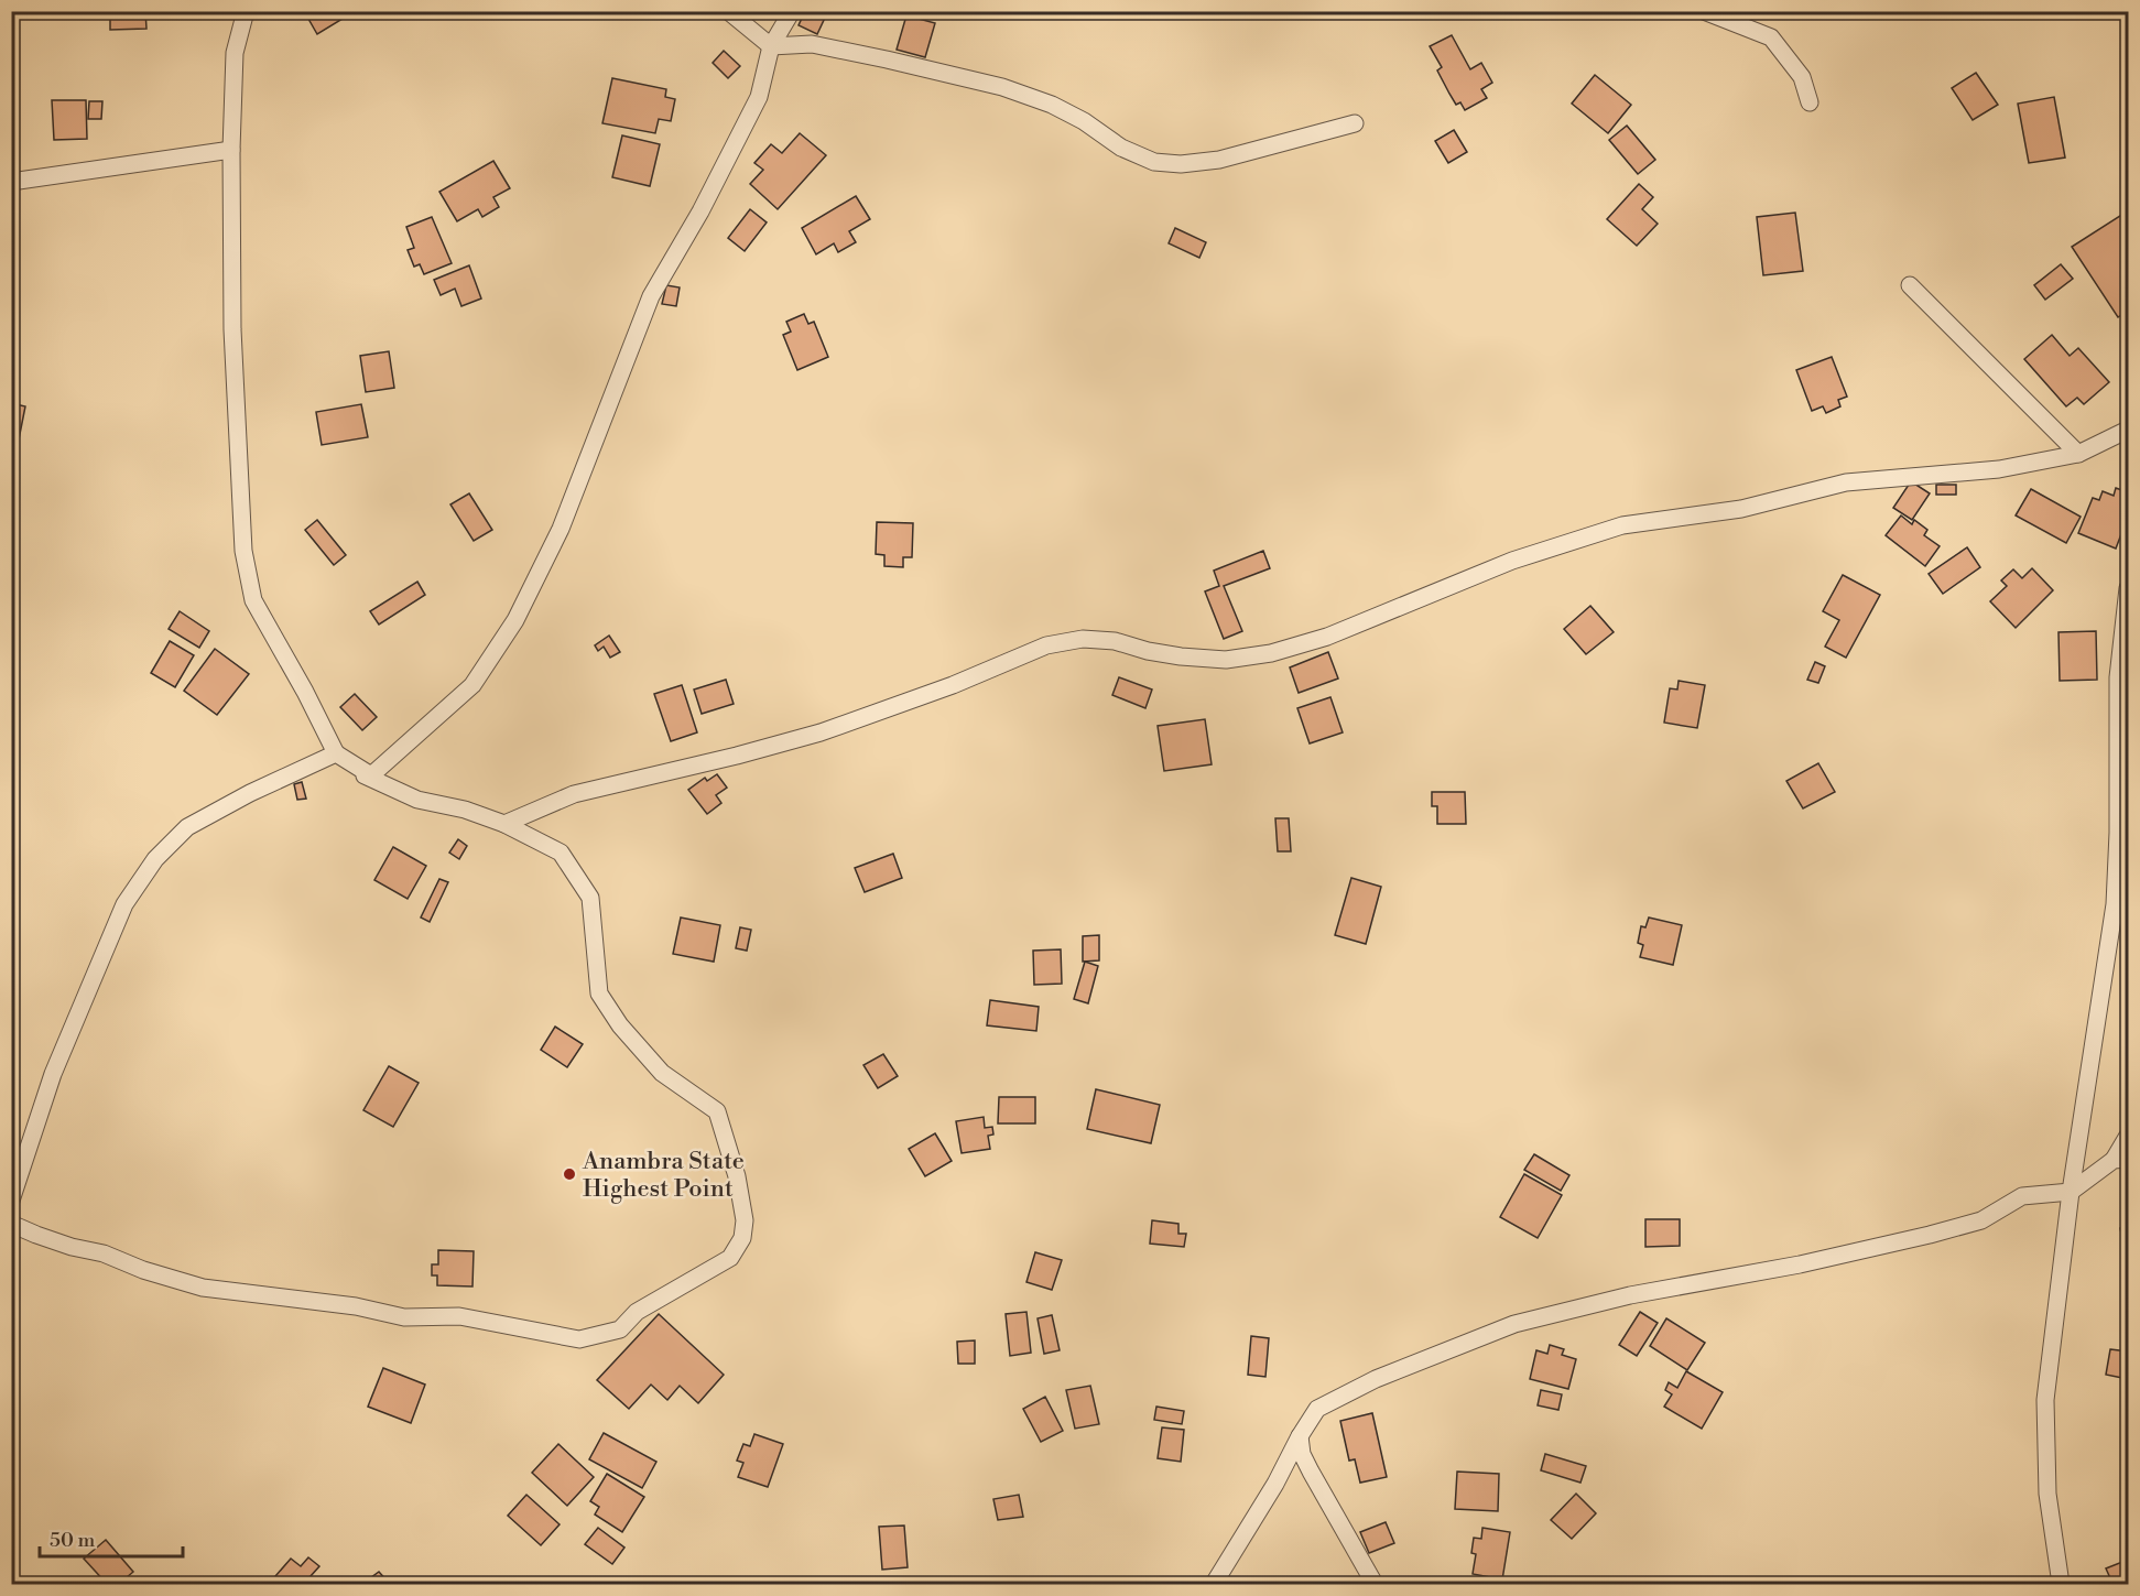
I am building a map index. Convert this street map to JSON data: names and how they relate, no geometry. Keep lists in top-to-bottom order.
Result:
{
  "places": ["Anambra State Highest Point"],
  "scale_bar": "50 m"
}
